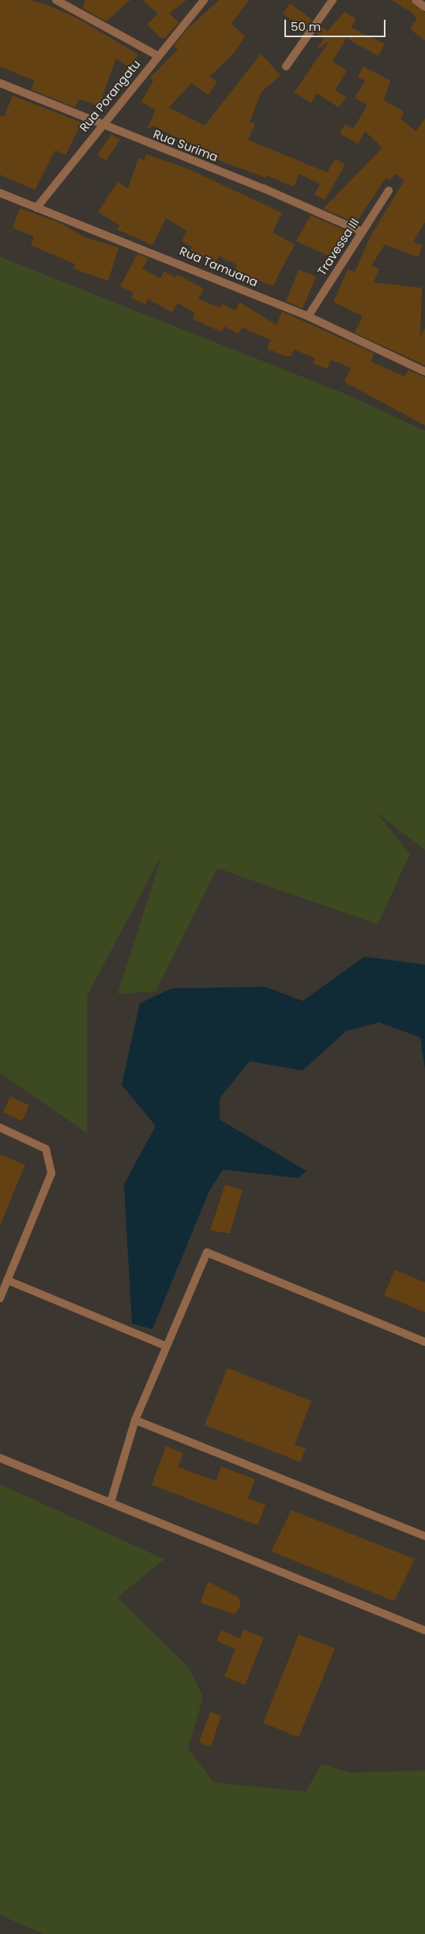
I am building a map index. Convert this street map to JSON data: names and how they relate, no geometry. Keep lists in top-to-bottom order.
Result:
{
  "streets": {
    "street": [
      "Rua Porangatu",
      "Rua Surima",
      "Travessa III",
      "Rua Tamuana"
    ]
  },
  "crossings": [
    ["Rua Porangatu", "Rua Surima"],
    ["Rua Porangatu", "Rua Tamuana"],
    ["Rua Surima", "Travessa III"],
    ["Travessa III", "Rua Tamuana"]
  ],
  "scale_bar": "50 m"
}
